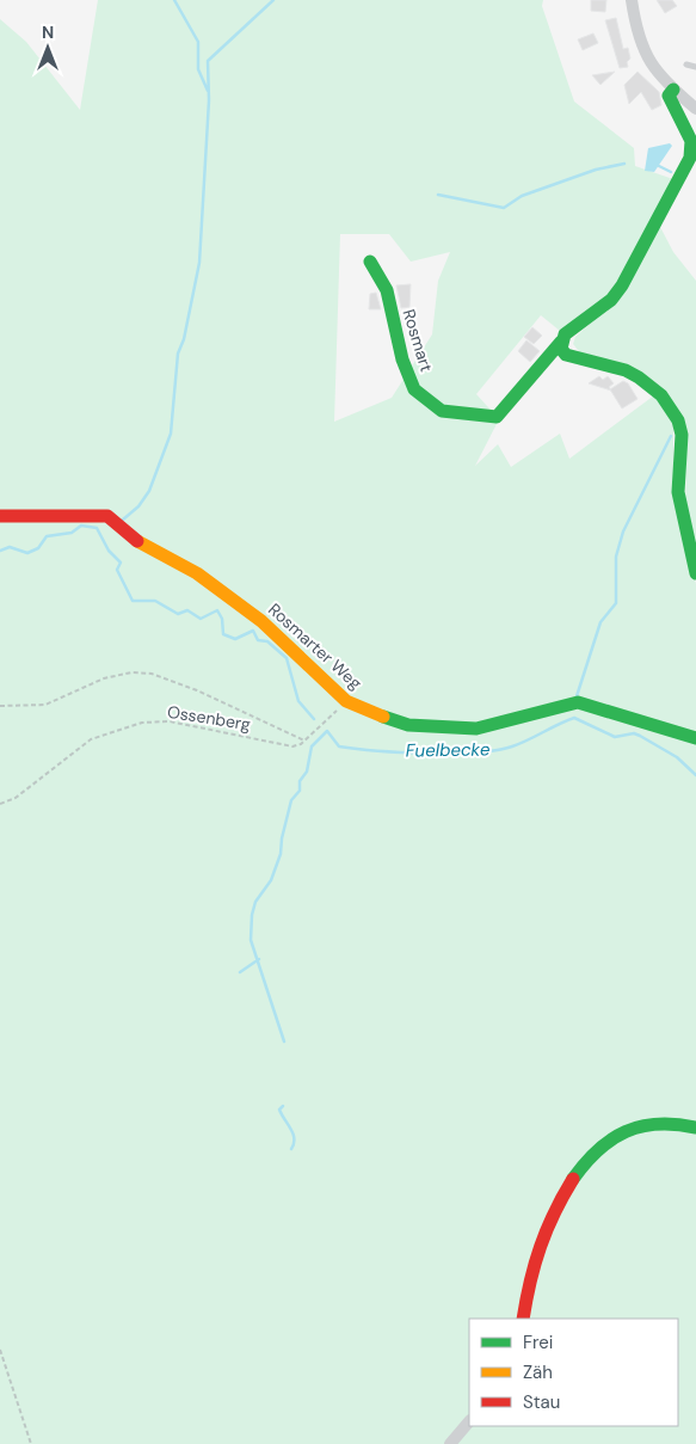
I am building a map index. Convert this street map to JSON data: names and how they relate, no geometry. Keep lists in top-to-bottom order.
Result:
{
  "streets": {
    "street": ["Rosmart", "Rosmarter Weg"],
    "path": ["Ossenberg"]
  },
  "water": ["Fuelbecke"],
  "legend": ["Frei", "Zäh", "Stau"],
  "north": "top"
}
